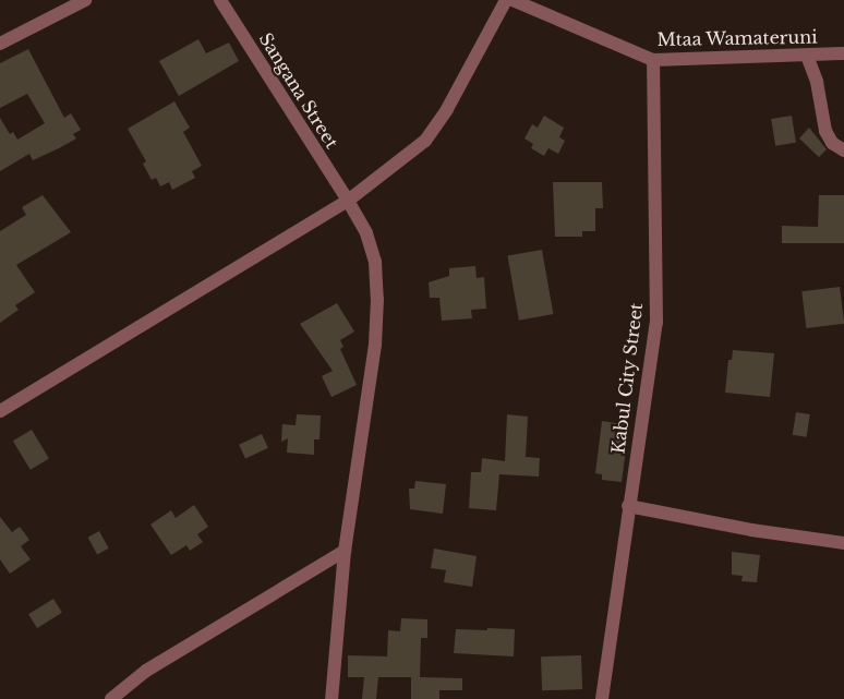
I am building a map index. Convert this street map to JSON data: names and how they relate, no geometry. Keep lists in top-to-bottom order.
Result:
{
  "streets": {
    "street": ["Mtaa Wamateruni", "Sangana Street", "Kabul City Street"]
  },
  "crossings": [
    ["Mtaa Wamateruni", "Kabul City Street"]
  ]
}
